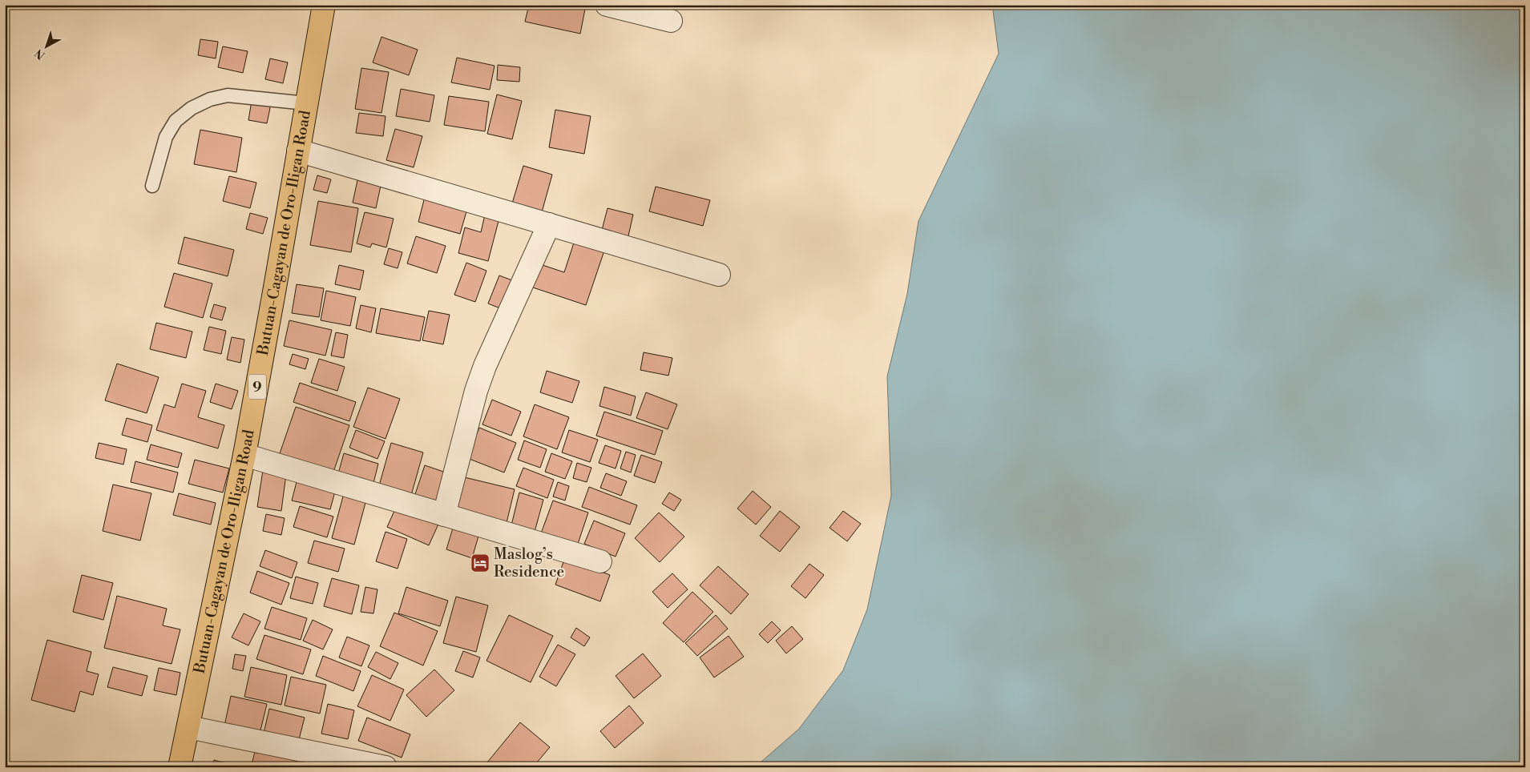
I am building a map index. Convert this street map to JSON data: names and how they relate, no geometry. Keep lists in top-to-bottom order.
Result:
{
  "streets": {
    "highway": ["Butuan-Cagayan de Oro-Iligan Road", "9"]
  },
  "places": {
    "hotel": ["Maslog’s Residence"]
  },
  "north": "bottom left"
}
